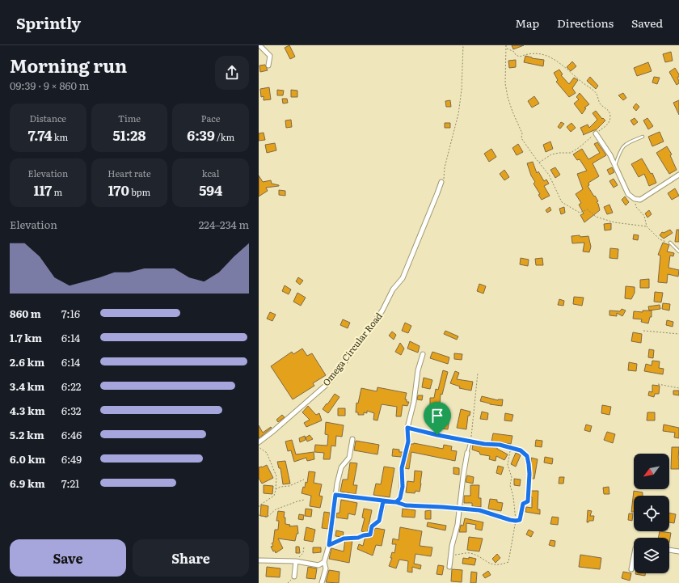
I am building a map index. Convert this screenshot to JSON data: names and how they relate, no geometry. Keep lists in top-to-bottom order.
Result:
{
  "streets": {
    "street": ["Omega Circular Road"]
  },
  "north": "bottom left",
  "page": {
    "header": "Sprintly",
    "nav": ["Map", "Directions", "Saved"],
    "heading": ["Morning run", "09:39 · 9 × 860 m"],
    "stats": [
      ["Distance", "7.74 km"],
      ["Time", "51:28"],
      ["Pace", "6:39 /km"],
      ["Elevation", "117 m"],
      ["Heart rate", "170 bpm"],
      ["kcal", "594"]
    ],
    "chart": ["Elevation", "224–234 m"],
    "list": [
      {
        "name": "860 m",
        "note": "7:16"
      },
      {
        "name": "1.7 km",
        "note": "6:14"
      },
      {
        "name": "2.6 km",
        "note": "6:14"
      },
      {
        "name": "3.4 km",
        "note": "6:22"
      },
      {
        "name": "4.3 km",
        "note": "6:32"
      },
      {
        "name": "5.2 km",
        "note": "6:46"
      },
      {
        "name": "6.0 km",
        "note": "6:49"
      },
      {
        "name": "6.9 km",
        "note": "7:21"
      }
    ],
    "buttons": ["Save", "Share"]
  }
}
